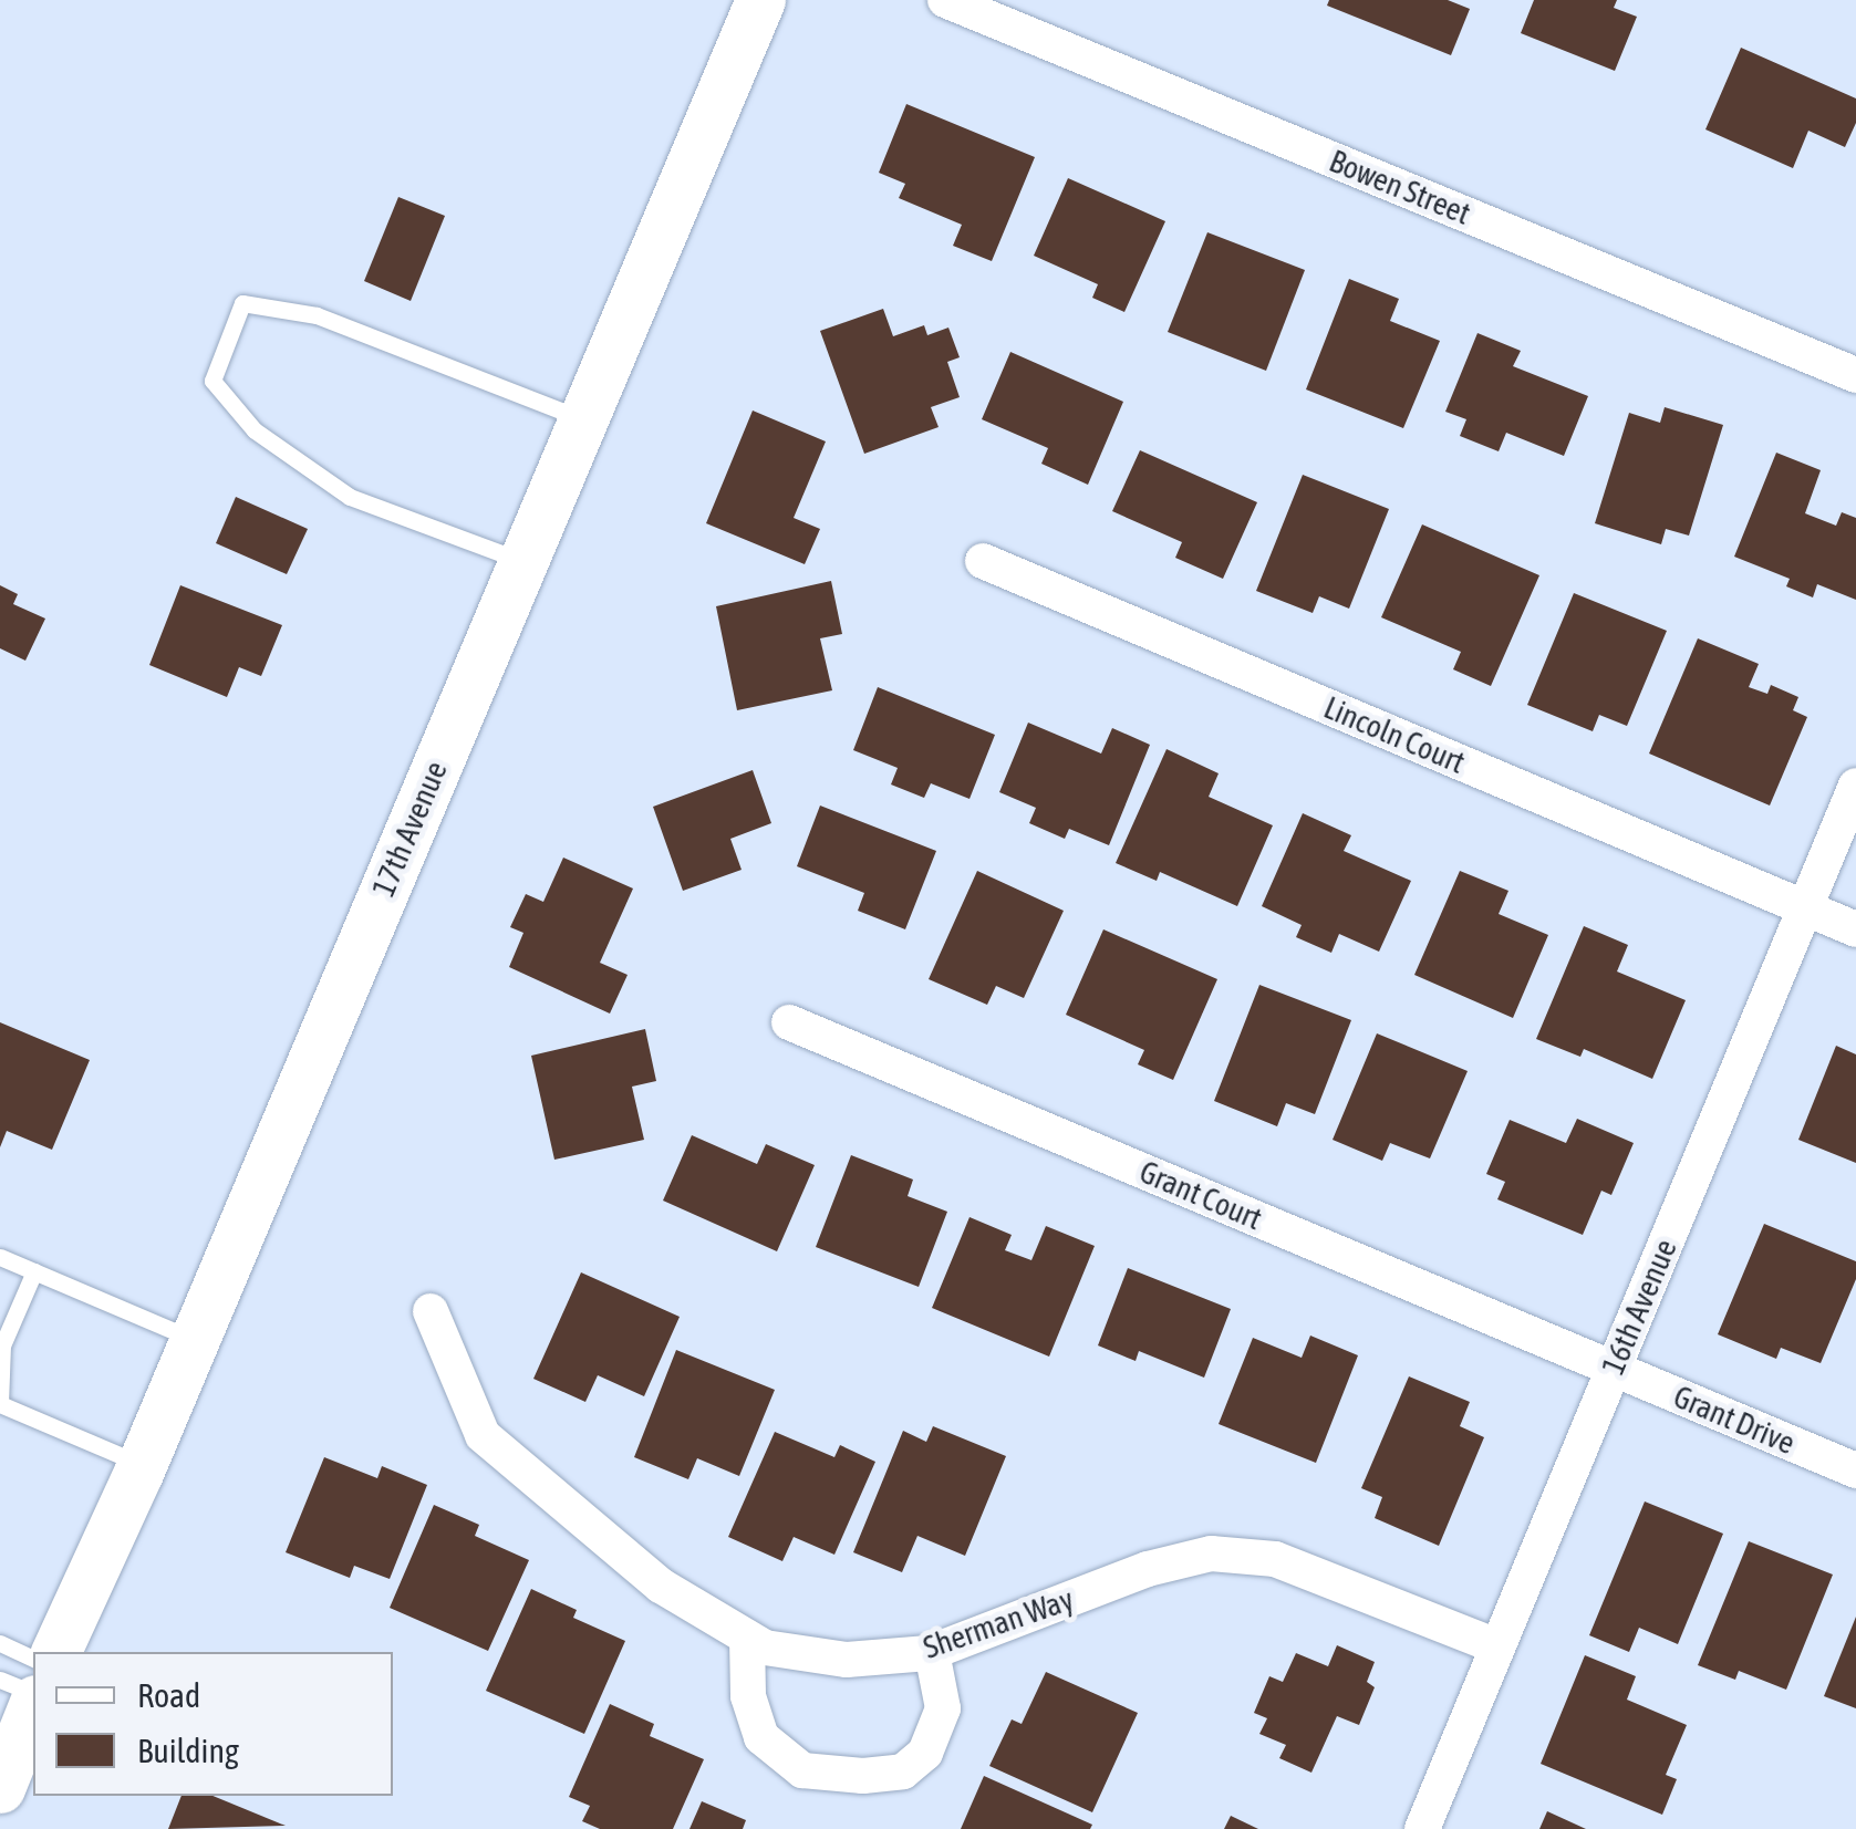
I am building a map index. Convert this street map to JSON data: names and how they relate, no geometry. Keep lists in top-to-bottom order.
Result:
{
  "streets": {
    "main road": ["17th Avenue"],
    "street": [
      "Bowen Street",
      "Lincoln Court",
      "Grant Court",
      "16th Avenue",
      "Grant Drive",
      "Sherman Way"
    ]
  },
  "crossings": [
    ["Lincoln Court", "16th Avenue"],
    ["Grant Court", "16th Avenue"],
    ["Grant Court", "Grant Drive"],
    ["16th Avenue", "Grant Drive"],
    ["16th Avenue", "Sherman Way"]
  ],
  "legend": ["Road", "Building"]
}
